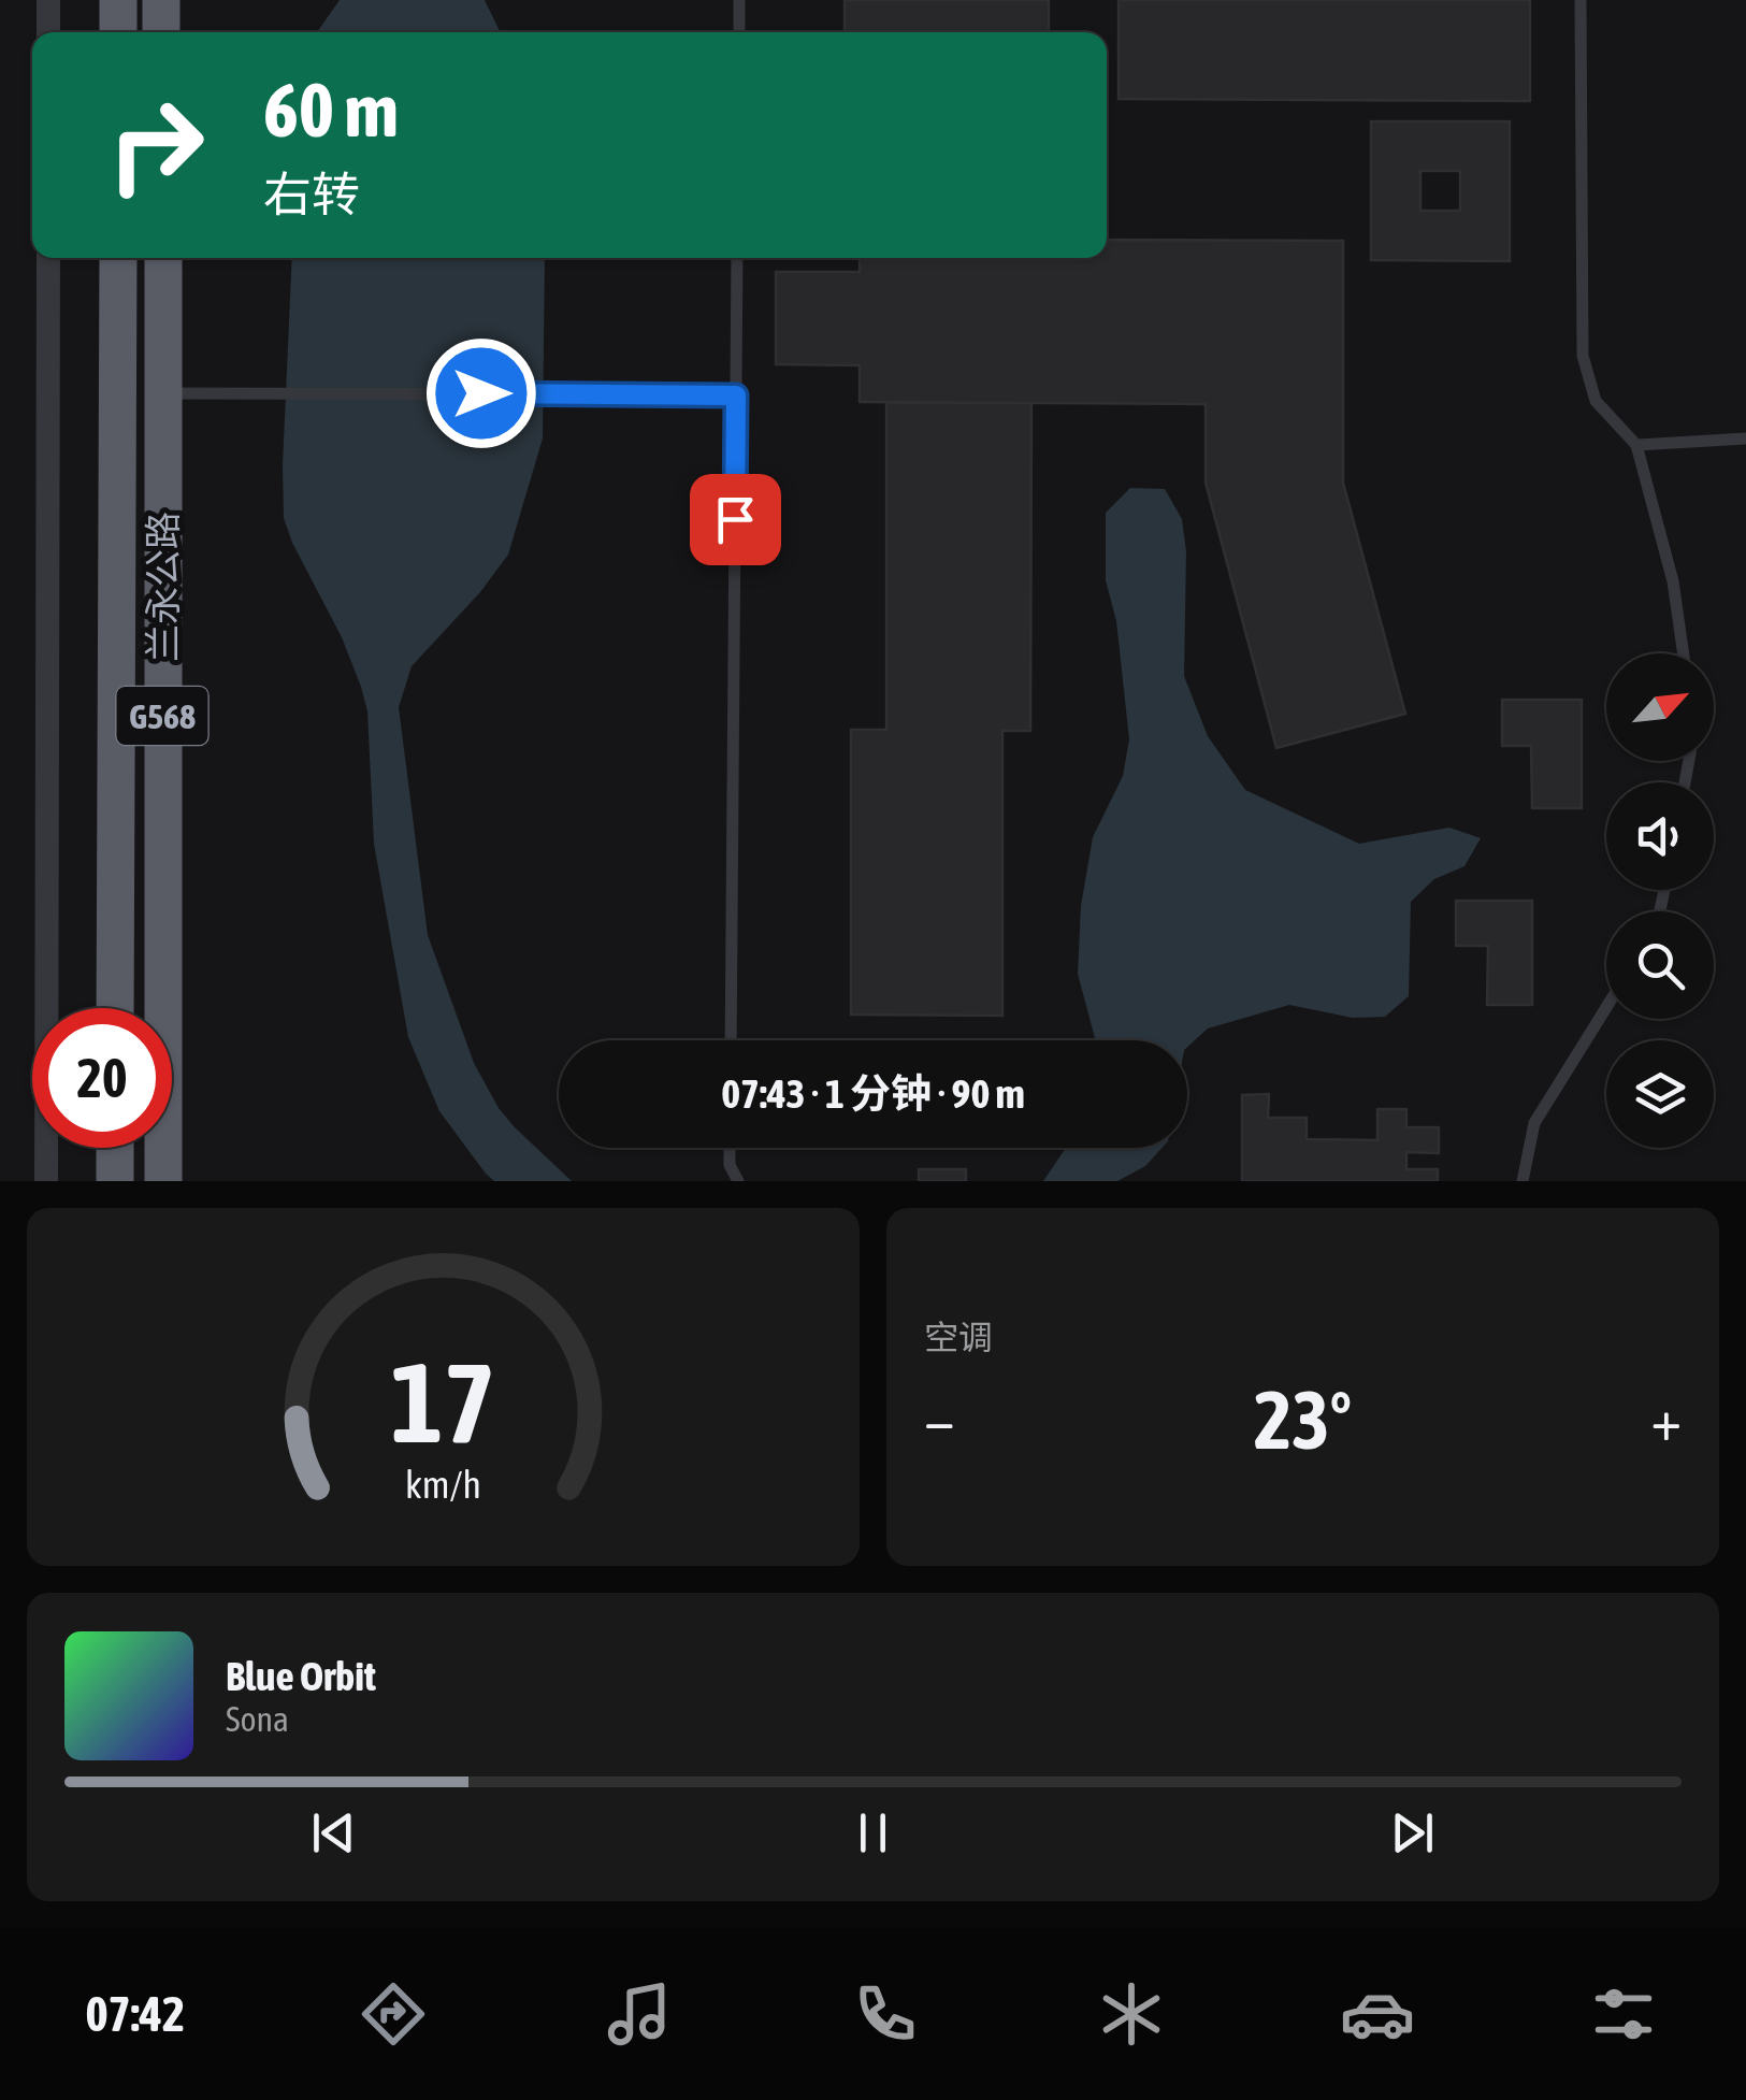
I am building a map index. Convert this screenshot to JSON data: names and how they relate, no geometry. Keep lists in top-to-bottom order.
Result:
{
  "streets": {
    "highway": ["兰永公路", "G568"]
  },
  "north": "top right",
  "page": {
    "turn": ["60 m", "右转"],
    "limit": "20",
    "trip": "07:43 · 1 分钟 · 90 m",
    "tile": "空调",
    "heat": ["−", "23°", "+"],
    "song": ["Blue Orbit", "Sona"],
    "tabs": "07:42",
    "gauge": ["17", "km/h"]
  }
}
